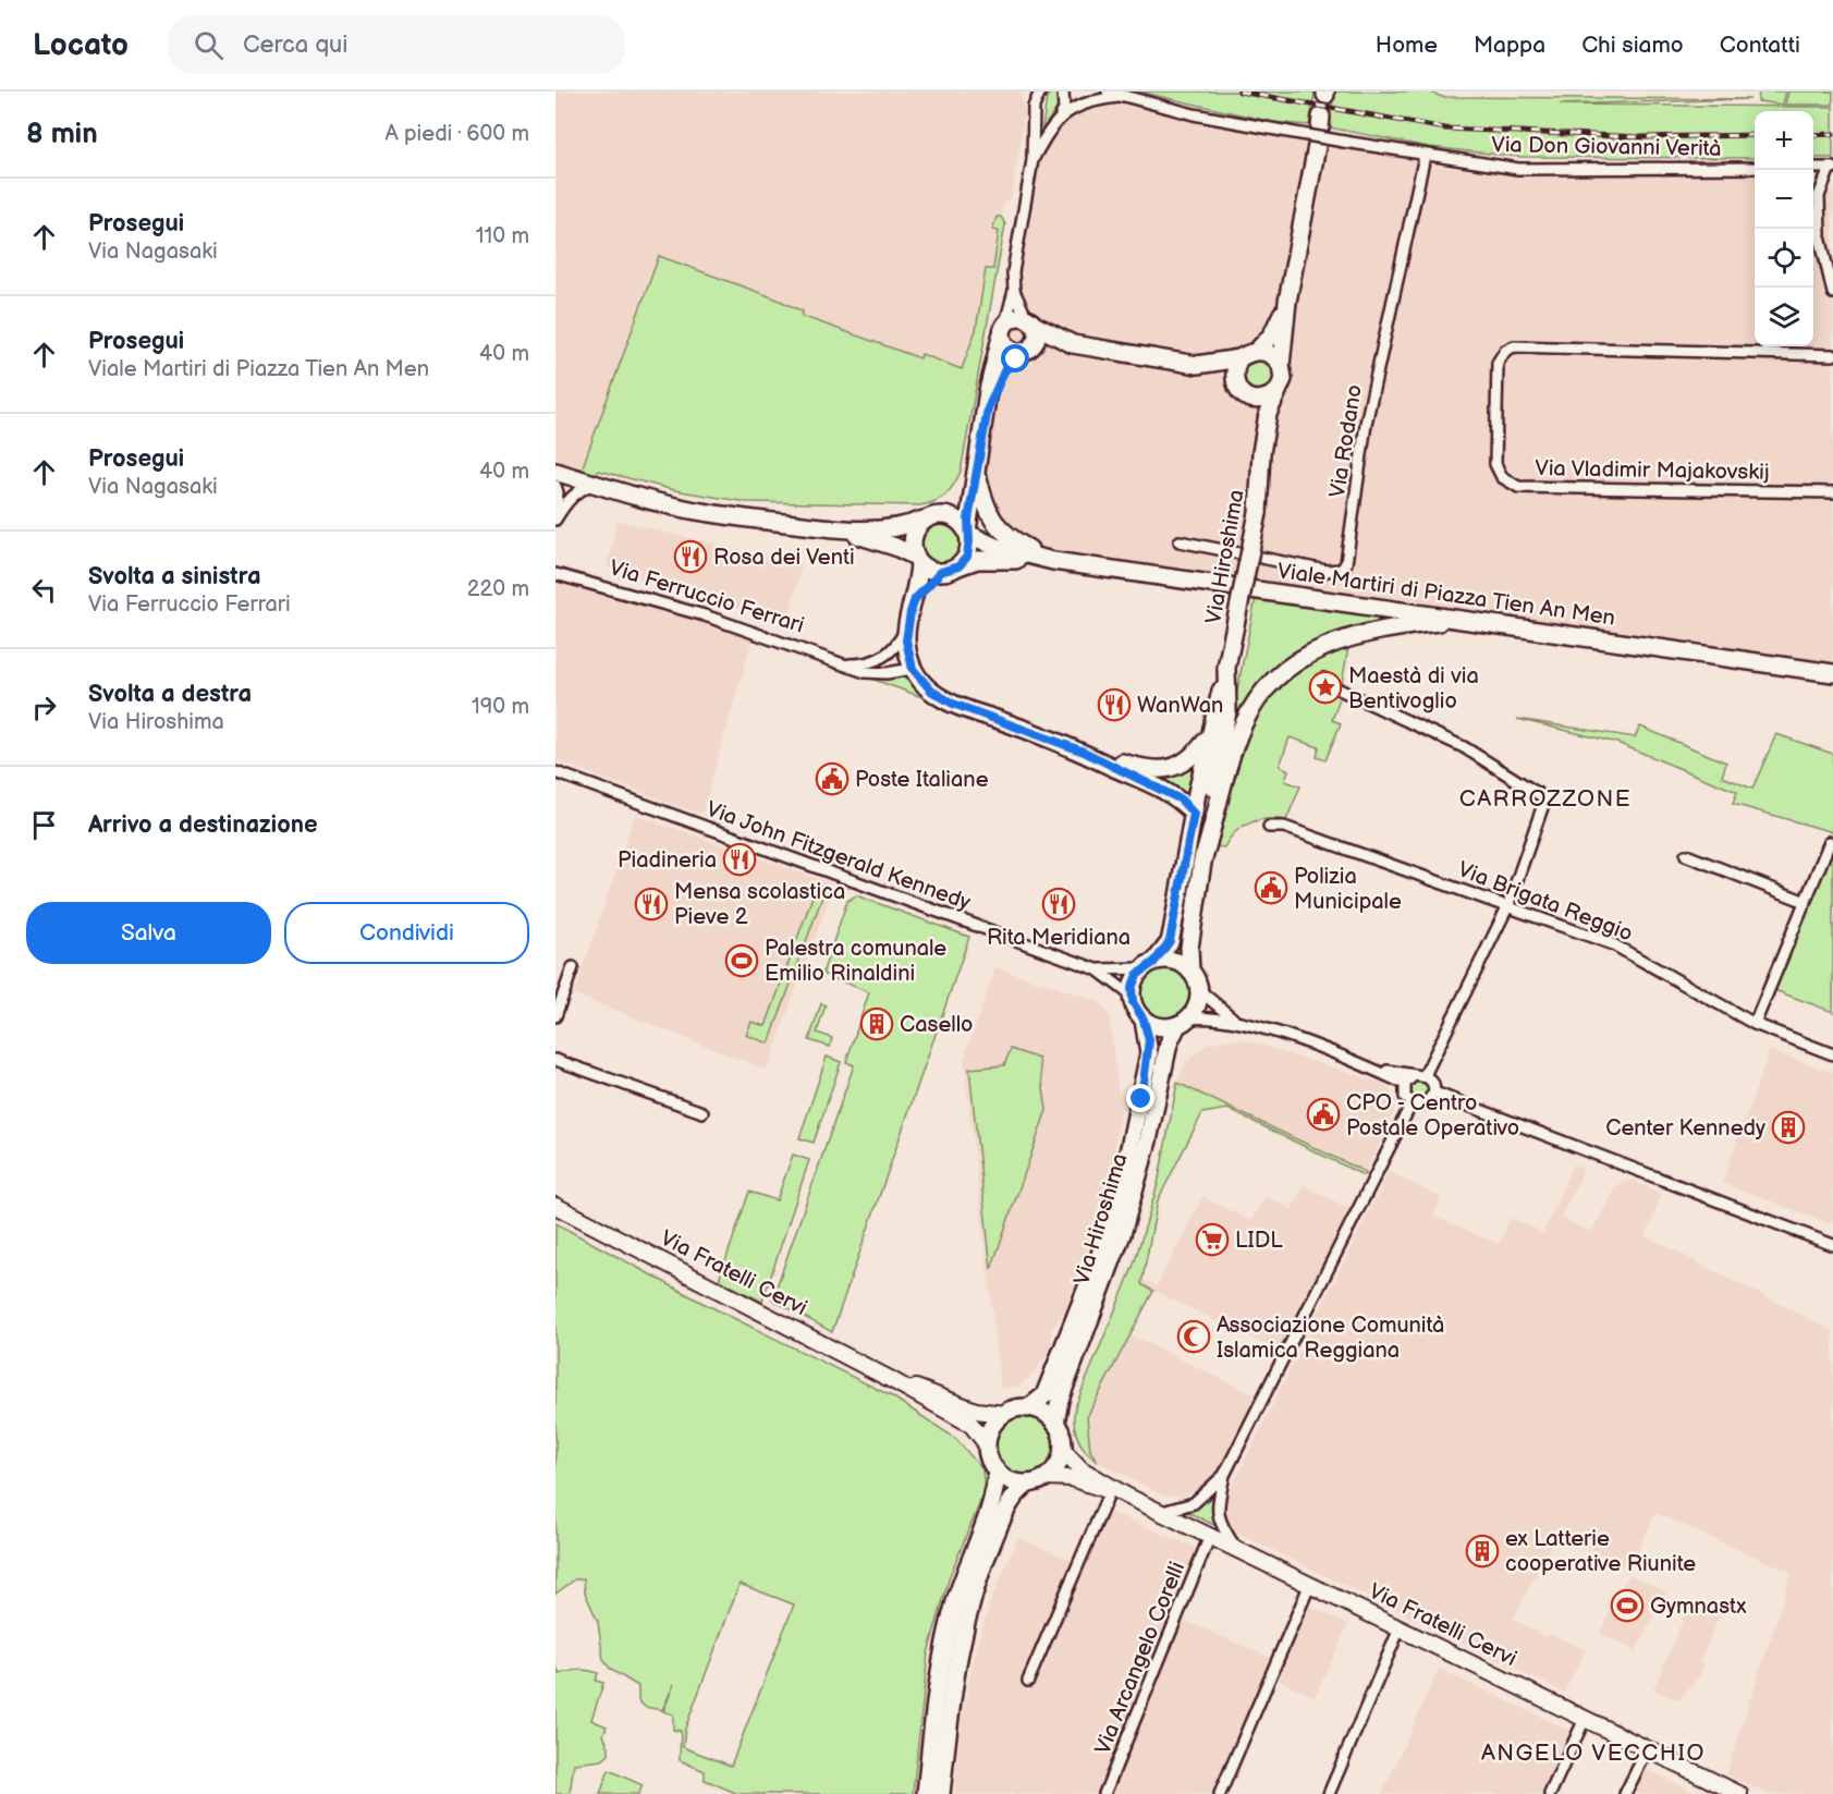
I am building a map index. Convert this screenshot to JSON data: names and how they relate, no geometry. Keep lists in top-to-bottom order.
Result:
{
  "streets": {
    "main road": ["Via Hiroshima", "Viale Martiri di Piazza Tien An Men", "Via Fratelli Cervi"],
    "street": [
      "Via Don Giovanni Verità",
      "Via Rodano",
      "Via Vladimir Majakovskij",
      "Via Ferruccio Ferrari",
      "Via John Fitzgerald Kennedy",
      "Via Brigata Reggio",
      "Via Arcangelo Corelli"
    ]
  },
  "crossings": [
    ["Via Don Giovanni Verità", "Via Rodano"],
    ["Via Hiroshima", "Via John Fitzgerald Kennedy"],
    ["Via Hiroshima", "Via Fratelli Cervi"],
    ["Via Fratelli Cervi", "Via Arcangelo Corelli"]
  ],
  "districts": ["CARROZZONE", "ANGELO VECCHIO"],
  "places": {
    "restaurant": [
      "Rosa dei Venti",
      "WanWan",
      "Piadineria",
      "Mensa scolastica Pieve 2",
      "Rita Meridiana"
    ],
    "place": ["Maestà di via Bentivoglio"],
    "public building": ["Poste Italiane", "Polizia Municipale", "CPO - Centro Postale Operativo"],
    "sports": ["Palestra comunale Emilio Rinaldini", "Gymnastx"],
    "building": ["Casello", "Center Kennedy", "ex Latterie cooperative Riunite"],
    "supermarket": ["LIDL"],
    "mosque": ["Associazione Comunità Islamica Reggiana"]
  },
  "page": {
    "header": "Locato",
    "search": "Cerca qui",
    "nav": [
      "Home",
      "Mappa",
      "Chi siamo",
      "Contatti"
    ],
    "heading": ["8 min", "A piedi · 600 m"],
    "map_buttons": ["+", "−"],
    "list": [
      ["Prosegui", "Via Nagasaki", "110 m"],
      ["Prosegui", "Viale Martiri di Piazza Tien An Men", "40 m"],
      ["Prosegui", "Via Nagasaki", "40 m"],
      ["Svolta a sinistra", "Via Ferruccio Ferrari", "220 m"],
      ["Svolta a destra", "Via Hiroshima", "190 m"],
      "Arrivo a destinazione"
    ],
    "buttons": ["Salva", "Condividi"]
  }
}
